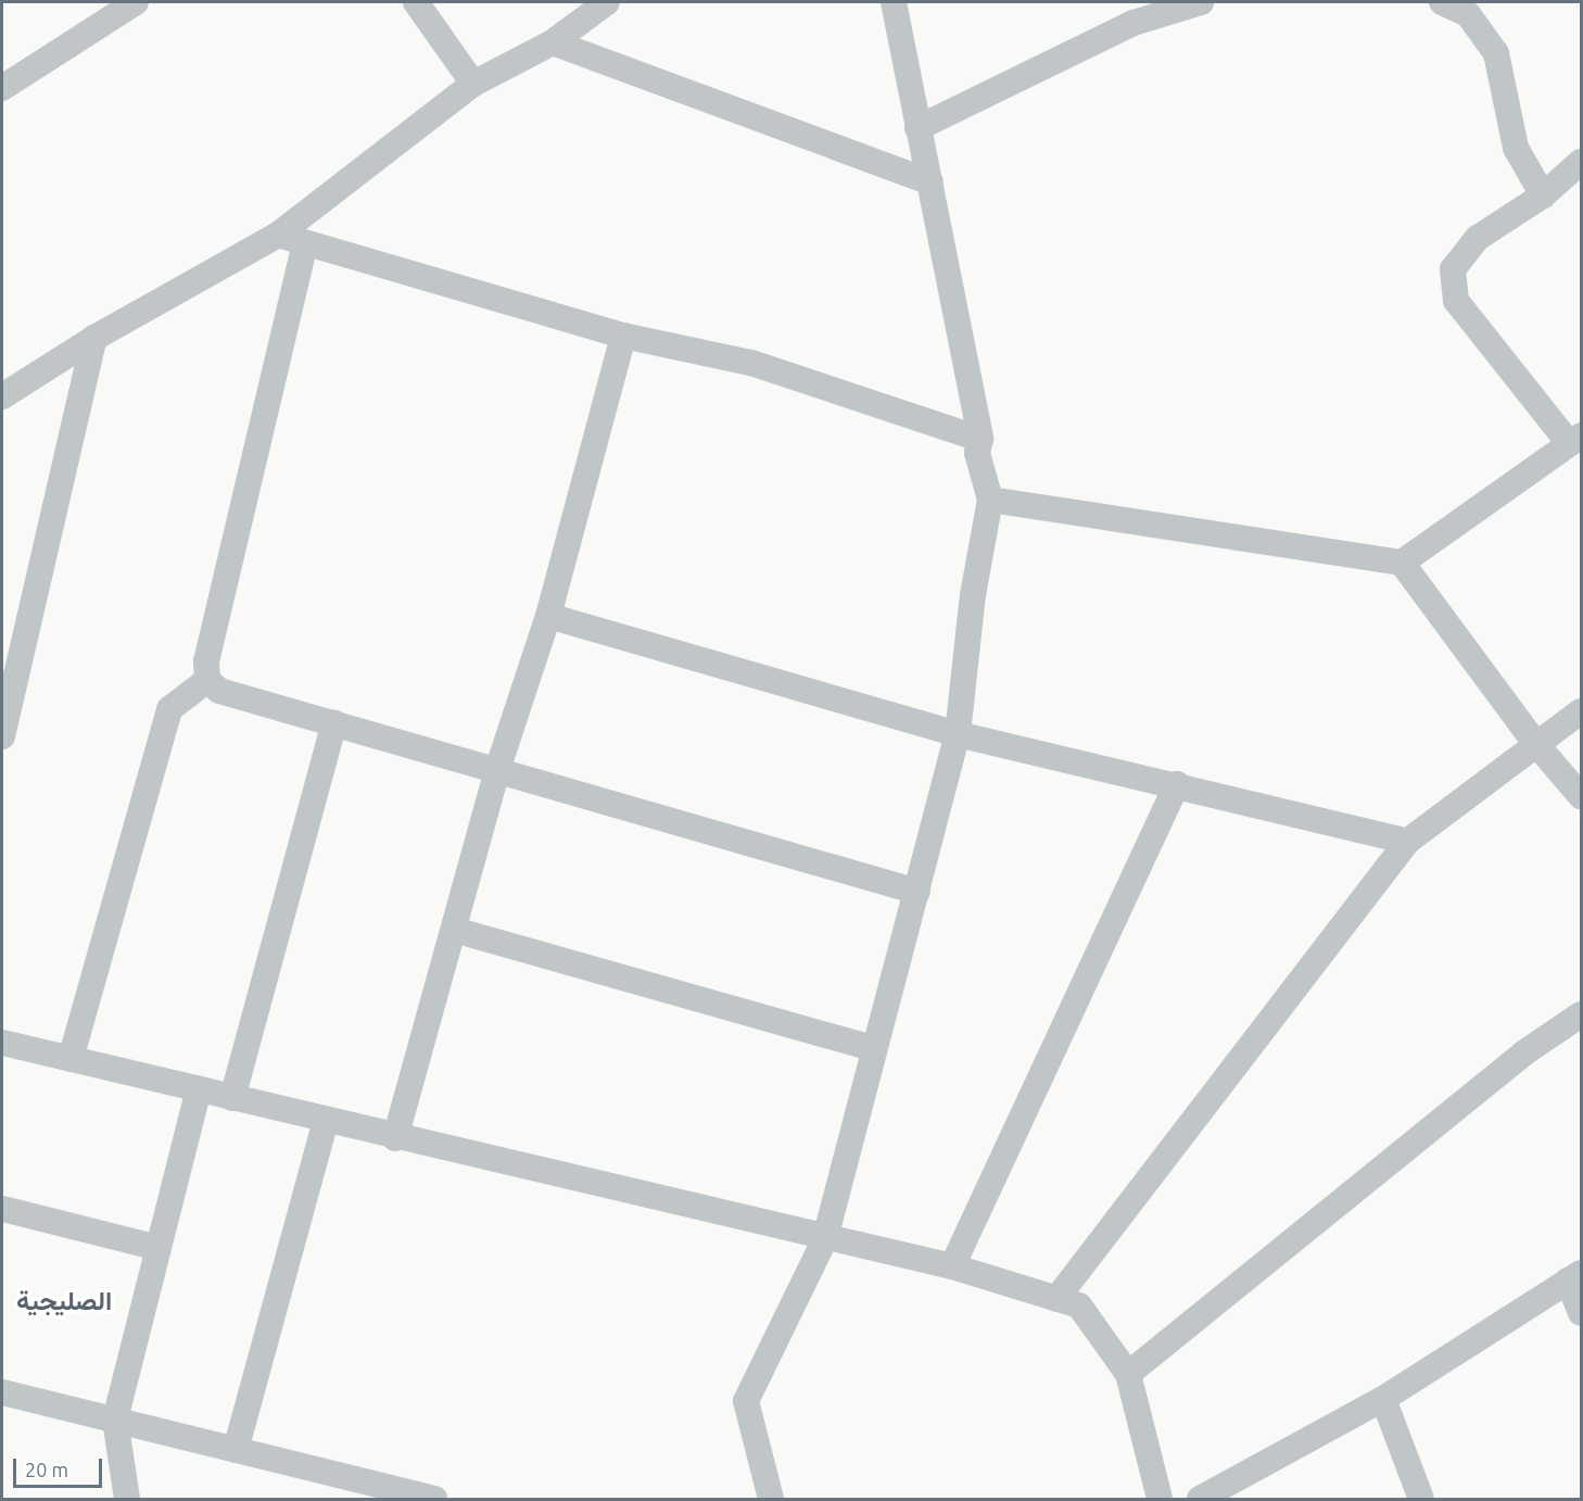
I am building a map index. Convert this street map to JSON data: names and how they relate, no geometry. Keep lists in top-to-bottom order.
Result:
{
  "districts": ["الصليجية"],
  "scale_bar": "20 m"
}
